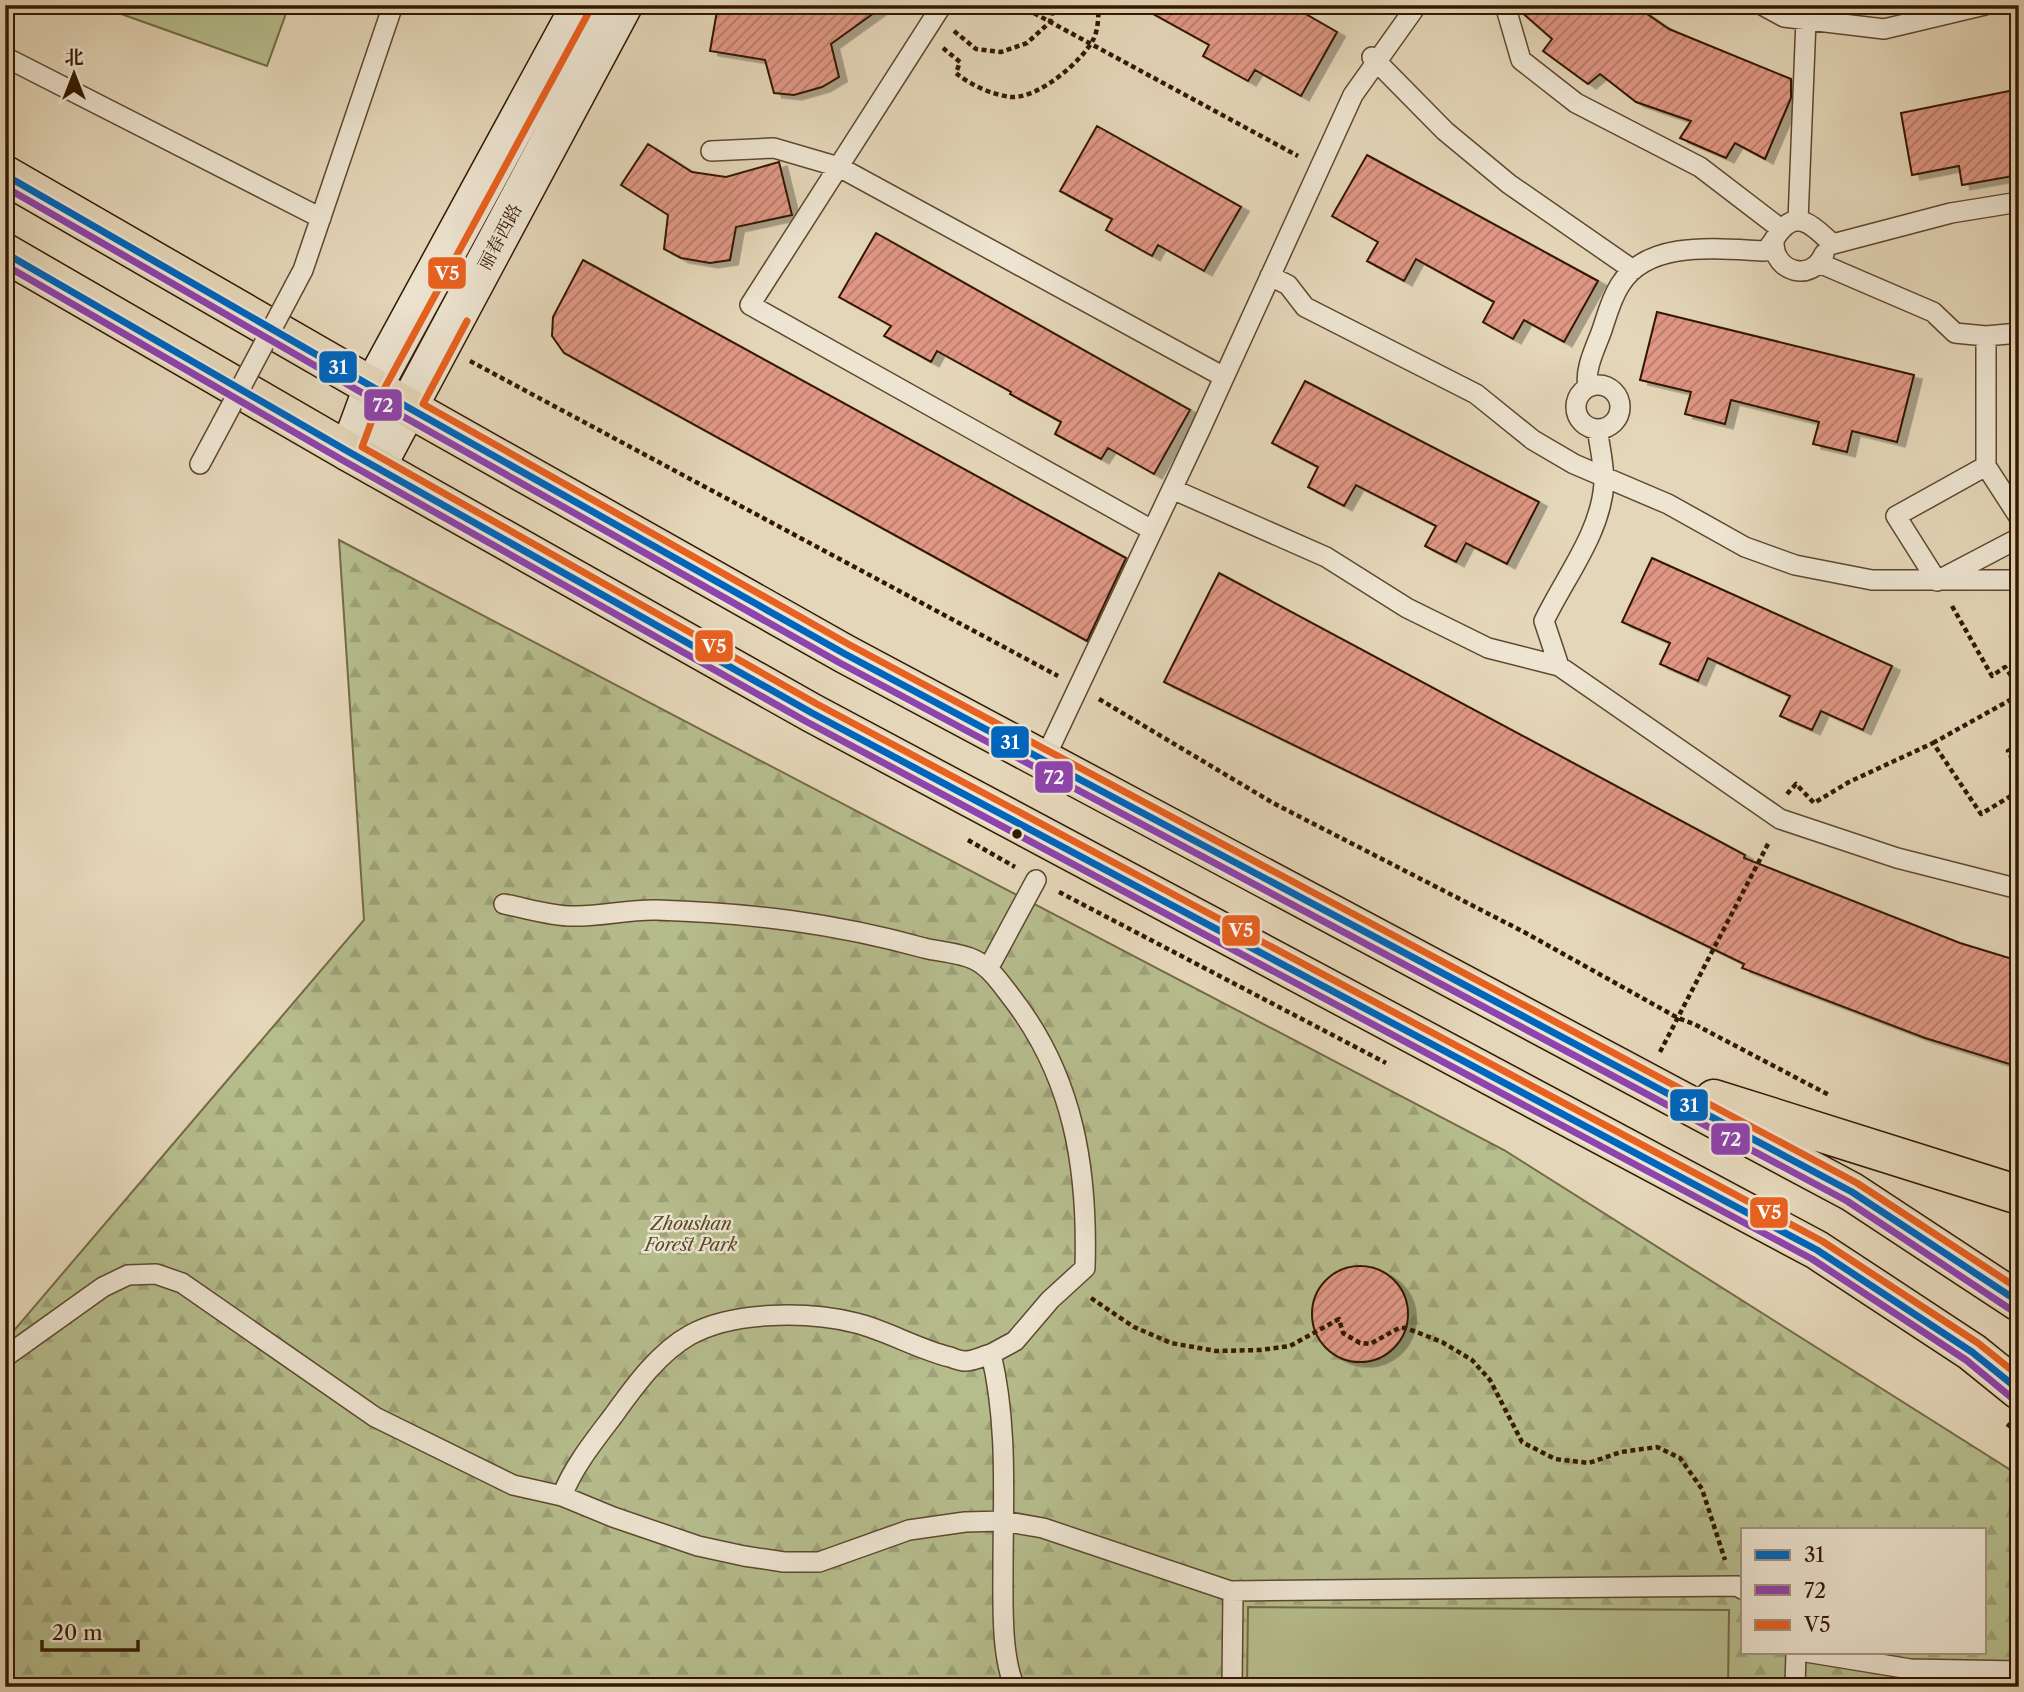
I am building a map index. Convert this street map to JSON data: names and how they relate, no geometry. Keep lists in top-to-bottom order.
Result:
{
  "streets": {
    "main road": ["丽春西路"]
  },
  "parks": ["Zhoushan Forest Park"],
  "lines": ["transit line V5", "transit line 31", "transit line 72"],
  "legend": ["31", "72", "V5"],
  "scale_bar": "20 m",
  "north": "top"
}
